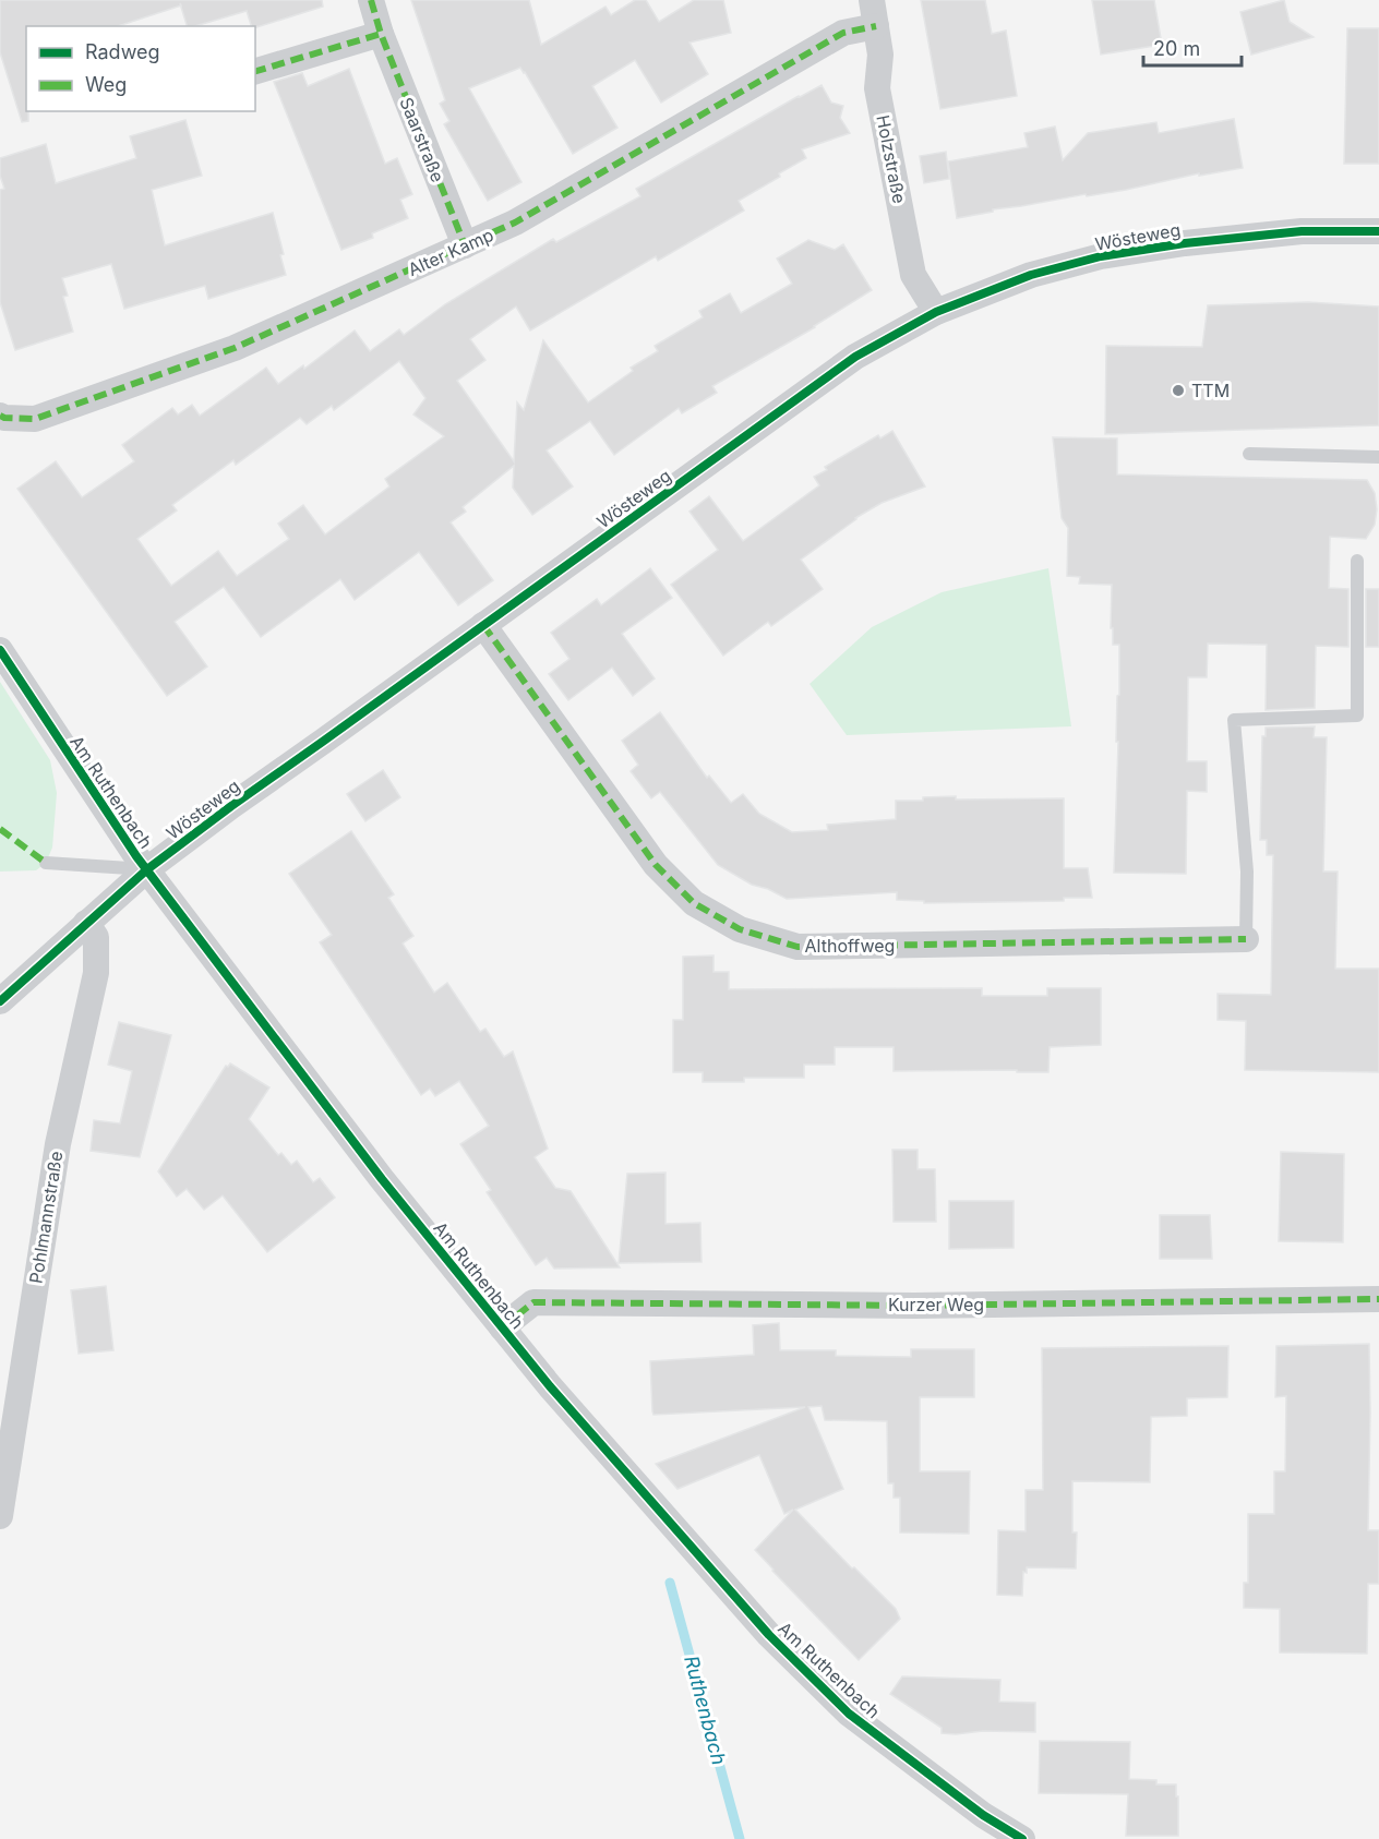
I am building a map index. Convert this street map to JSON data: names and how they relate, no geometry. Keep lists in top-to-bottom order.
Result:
{
  "streets": {
    "street": [
      "Saarstraße",
      "Holzstraße",
      "Wösteweg",
      "Alter Kamp",
      "Am Ruthenbach",
      "Althoffweg",
      "Pohlmannstraße",
      "Kurzer Weg"
    ]
  },
  "crossings": [
    ["Saarstraße", "Alter Kamp"],
    ["Holzstraße", "Wösteweg"],
    ["Holzstraße", "Alter Kamp"],
    ["Wösteweg", "Am Ruthenbach"],
    ["Wösteweg", "Althoffweg"],
    ["Wösteweg", "Pohlmannstraße"],
    ["Am Ruthenbach", "Kurzer Weg"]
  ],
  "water": ["Ruthenbach"],
  "places": ["TTM"],
  "legend": ["Radweg", "Weg"],
  "scale_bar": "20 m"
}
